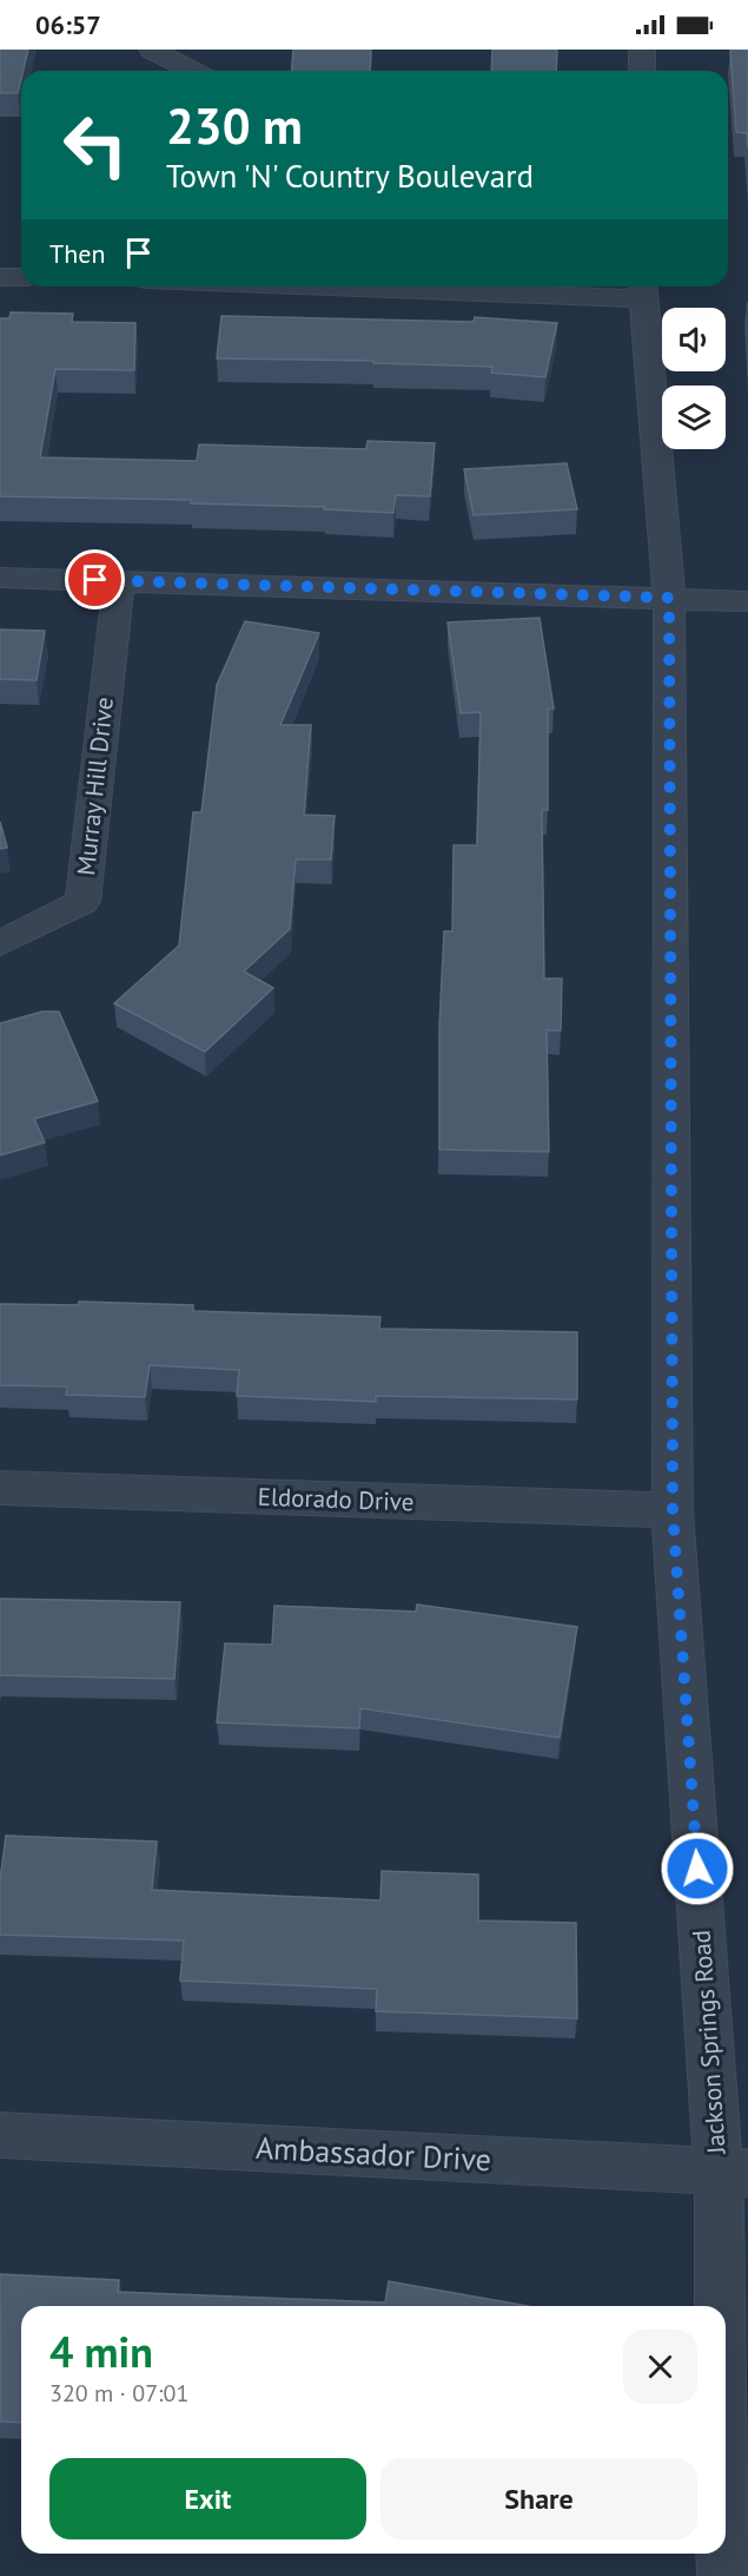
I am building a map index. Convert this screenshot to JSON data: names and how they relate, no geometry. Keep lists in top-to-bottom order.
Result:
{
  "streets": {
    "street": [
      "Murray Hill Drive",
      "Eldorado Drive",
      "Jackson Springs Road",
      "Ambassador Drive"
    ]
  },
  "crossings": [
    ["Eldorado Drive", "Jackson Springs Road"],
    ["Jackson Springs Road", "Ambassador Drive"]
  ],
  "page": {
    "status": "06:57",
    "turn": ["230 m", "Town 'N' Country Boulevard"],
    "then": "Then",
    "heading": ["4 min", "320 m · 07:01"],
    "buttons": ["Exit", "Share"]
  }
}
